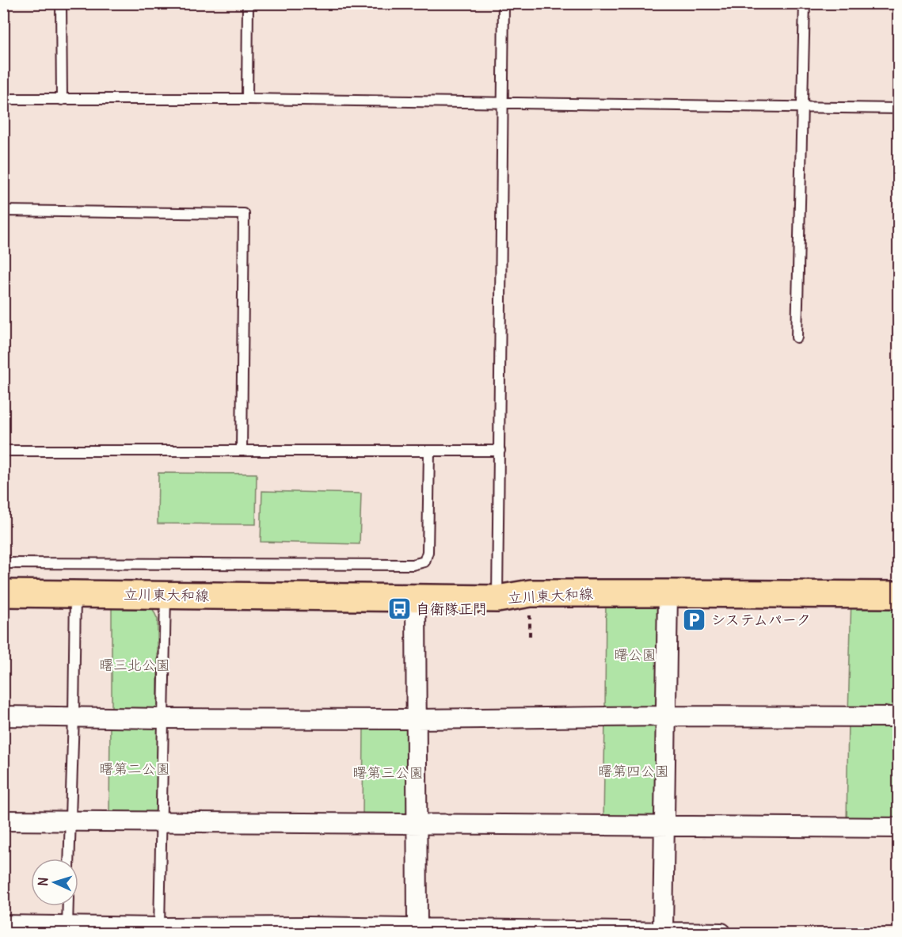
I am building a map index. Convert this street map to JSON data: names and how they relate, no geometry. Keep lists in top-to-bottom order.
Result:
{
  "streets": {
    "main road": ["立川東大和線"]
  },
  "parks": [
    "曙公園",
    "曙三北公園",
    "曙第二公園",
    "曙第四公園",
    "曙第三公園"
  ],
  "places": {
    "bus stop": ["自衛隊正門"],
    "parking": ["システムパーク"]
  },
  "north": "left"
}
